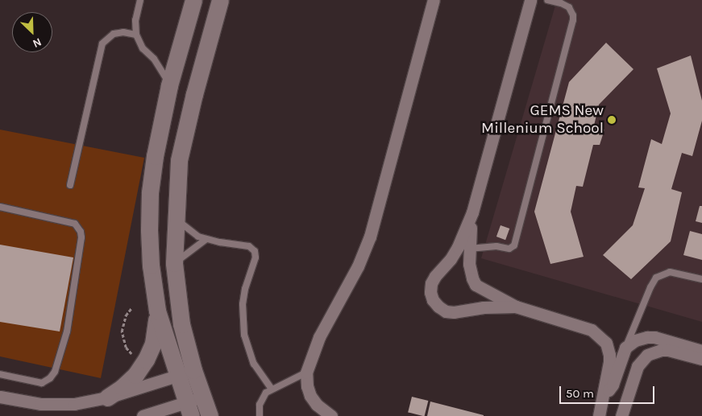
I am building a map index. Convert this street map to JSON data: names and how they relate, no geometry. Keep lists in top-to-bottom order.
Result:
{
  "places": ["GEMS New Millenium School"],
  "scale_bar": "50 m",
  "north": "bottom right"
}
